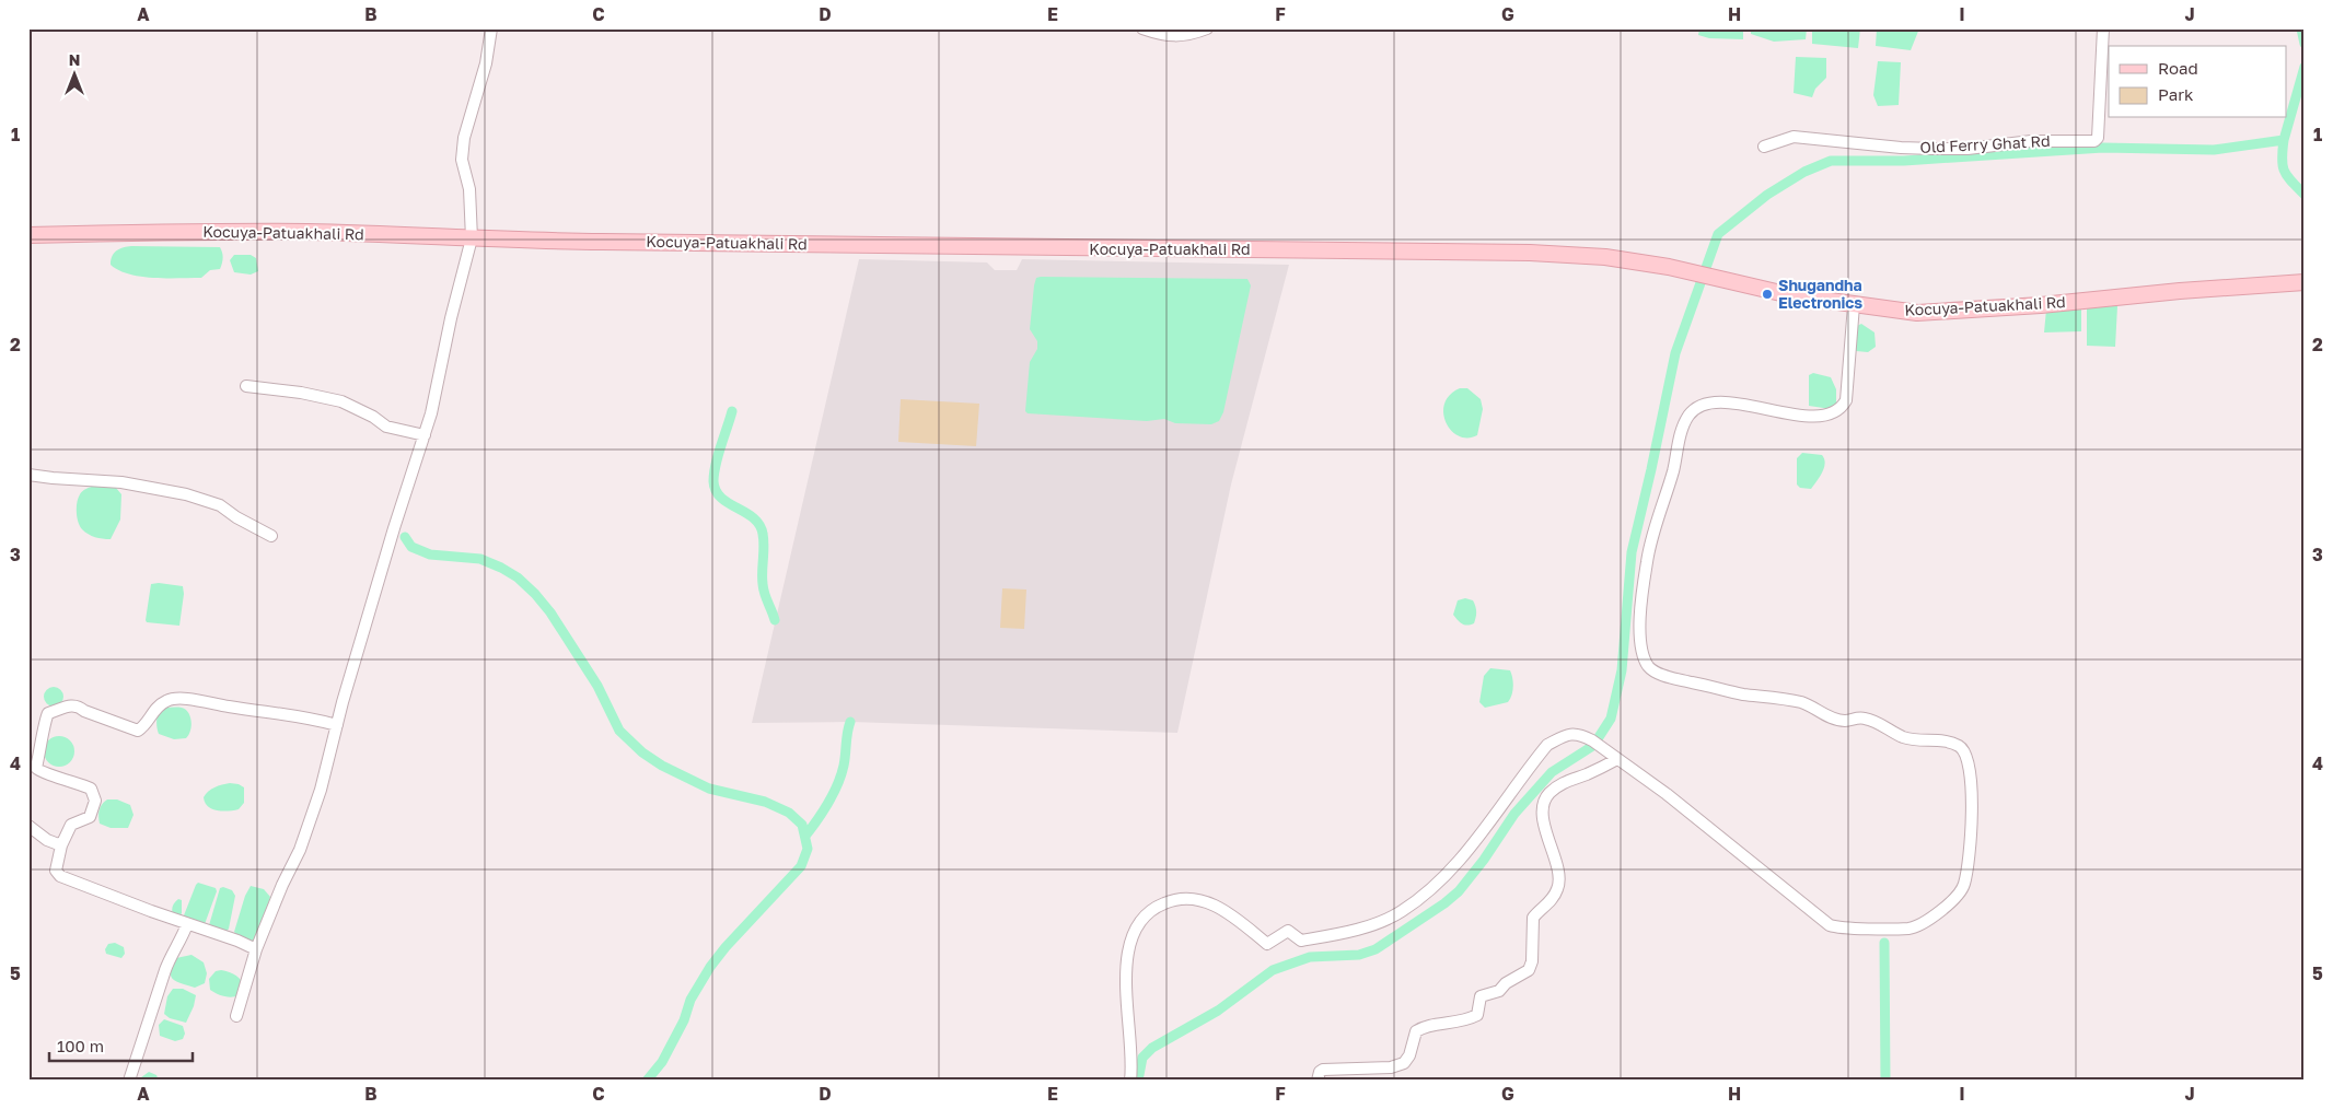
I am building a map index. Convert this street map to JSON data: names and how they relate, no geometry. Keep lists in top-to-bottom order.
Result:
{
  "streets": {
    "main road": ["Kocuya-Patuakhali Rd"],
    "street": ["Old Ferry Ghat Rd"]
  },
  "places": ["Shugandha Electronics"],
  "legend": ["Road", "Park"],
  "scale_bar": "100 m",
  "north": "top",
  "grid": {
    "columns": [
      "A",
      "B",
      "C",
      "D",
      "E",
      "F",
      "G",
      "H",
      "I",
      "J"
    ],
    "rows": [
      "1",
      "2",
      "3",
      "4",
      "5"
    ]
  }
}
